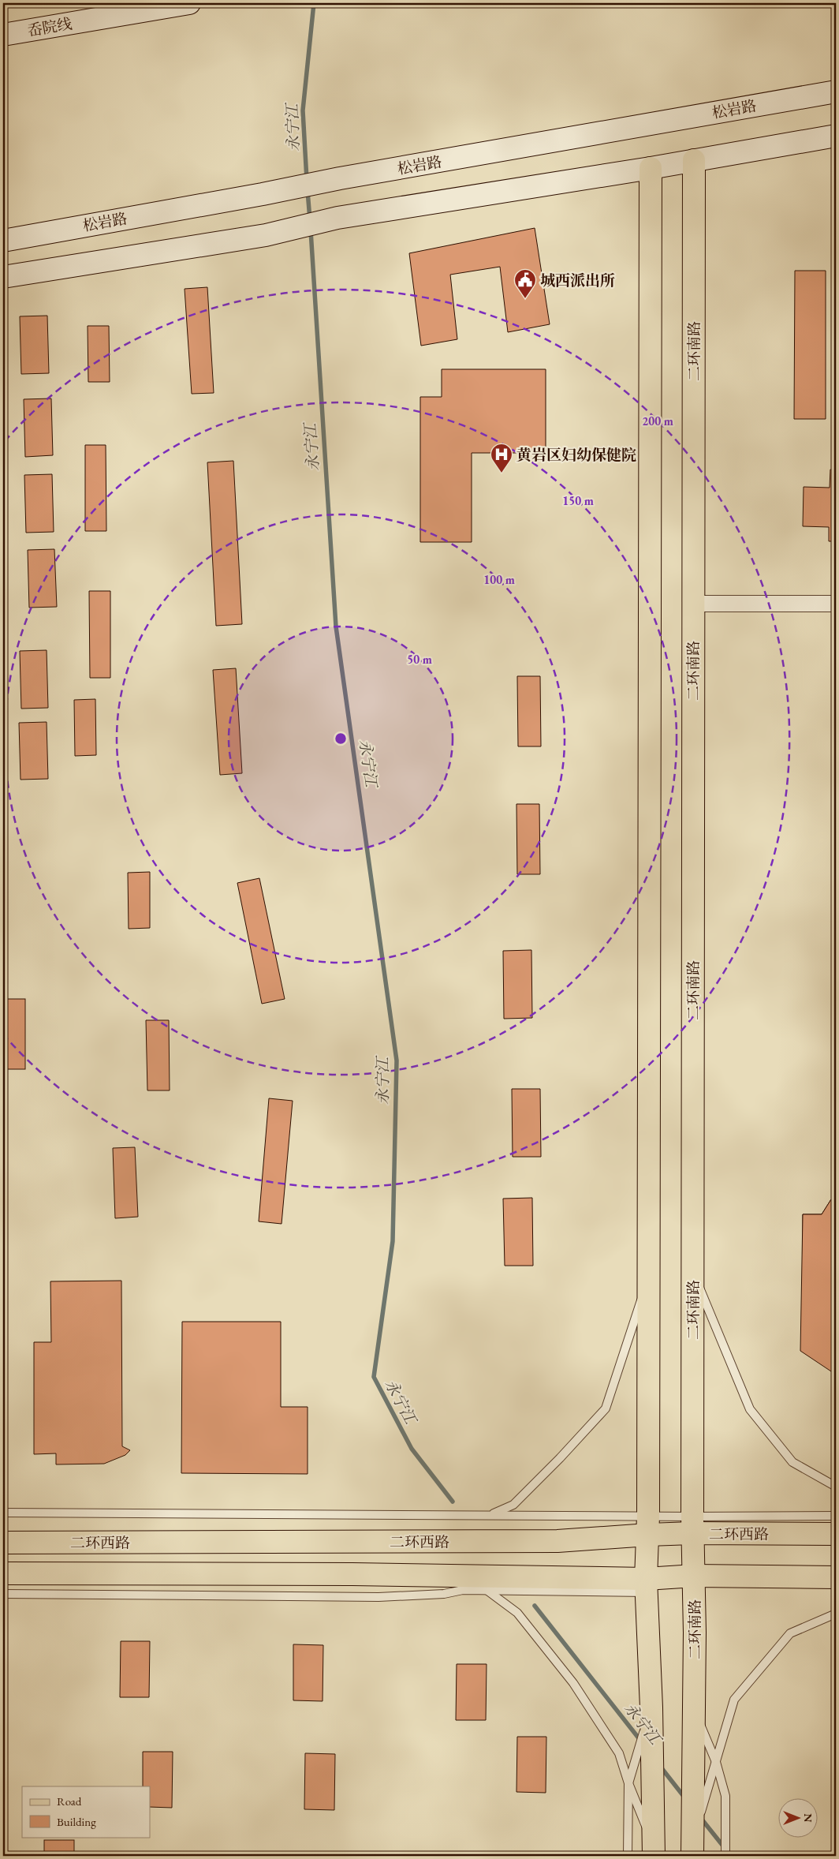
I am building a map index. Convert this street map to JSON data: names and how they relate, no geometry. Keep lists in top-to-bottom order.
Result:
{
  "streets": {
    "main road": [
      "岙院线",
      "松岩路",
      "二环南路",
      "二环西路"
    ]
  },
  "crossings": [
    ["二环南路", "二环西路"]
  ],
  "water": ["永宁江"],
  "places": {
    "public building": ["城西派出所"],
    "hospital": ["黄岩区妇幼保健院"]
  },
  "legend": ["Road", "Building"],
  "north": "right",
  "rings": [
    "200 m",
    "150 m",
    "100 m",
    "50 m"
  ]
}
